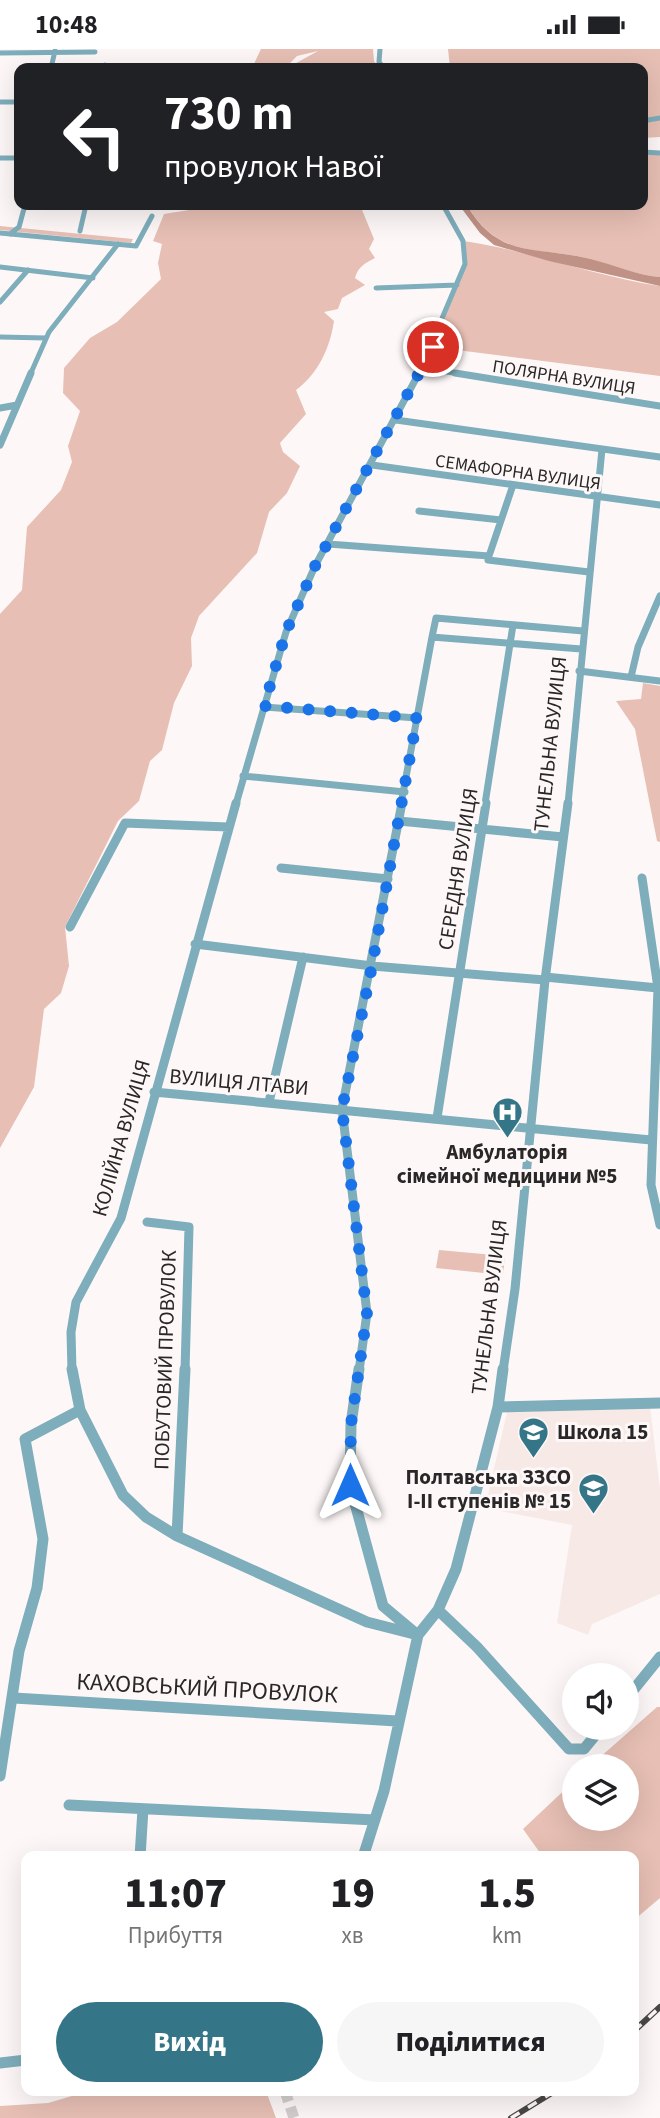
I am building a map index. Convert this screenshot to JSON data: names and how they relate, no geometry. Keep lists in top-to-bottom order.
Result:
{
  "streets": {
    "street": [
      "ПОЛЯРНА ВУЛИЦЯ",
      "СЕМАФОРНА ВУЛИЦЯ",
      "ТУНЕЛЬНА ВУЛИЦЯ",
      "СЕРЕДНЯ ВУЛИЦЯ",
      "ВУЛИЦЯ ЛТАВИ",
      "КОЛІЙНА ВУЛИЦЯ",
      "ПОБУТОВИЙ ПРОВУЛОК",
      "КАХОВСЬКИЙ ПРОВУЛОК"
    ]
  },
  "crossings": [
    ["ПОЛЯРНА ВУЛИЦЯ", "КОЛІЙНА ВУЛИЦЯ"],
    ["СЕМАФОРНА ВУЛИЦЯ", "ТУНЕЛЬНА ВУЛИЦЯ"],
    ["СЕМАФОРНА ВУЛИЦЯ", "КОЛІЙНА ВУЛИЦЯ"],
    ["ТУНЕЛЬНА ВУЛИЦЯ", "ВУЛИЦЯ ЛТАВИ"],
    ["ТУНЕЛЬНА ВУЛИЦЯ", "КОЛІЙНА ВУЛИЦЯ"],
    ["ТУНЕЛЬНА ВУЛИЦЯ", "КАХОВСЬКИЙ ПРОВУЛОК"],
    ["СЕРЕДНЯ ВУЛИЦЯ", "ВУЛИЦЯ ЛТАВИ"],
    ["ВУЛИЦЯ ЛТАВИ", "КОЛІЙНА ВУЛИЦЯ"],
    ["КОЛІЙНА ВУЛИЦЯ", "ПОБУТОВИЙ ПРОВУЛОК"]
  ],
  "places": {
    "hospital": ["Амбулаторія сімейної медицини №5"],
    "school or university": ["Школа 15", "Полтавська ЗЗСО І-ІІ ступенів № 15"]
  },
  "page": {
    "status": "10:48",
    "turn": ["730 m", "провулок Навої"],
    "eta": [
      "11:07",
      "Прибуття",
      "19",
      "хв",
      "1.5",
      "km"
    ],
    "buttons": ["Вихід", "Поділитися"]
  }
}
